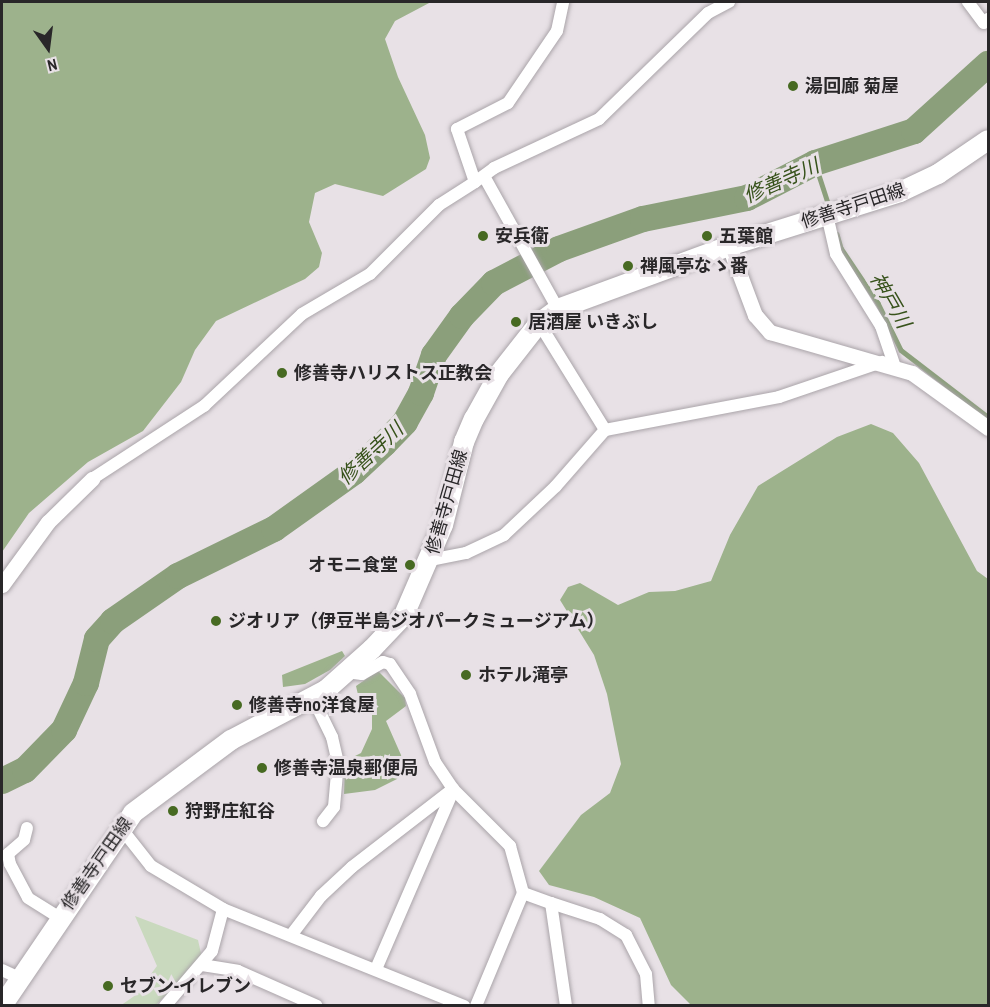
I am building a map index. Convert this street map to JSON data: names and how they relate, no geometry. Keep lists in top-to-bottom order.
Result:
{
  "streets": {
    "main road": ["修善寺戸田線"]
  },
  "water": ["修善寺川", "神戸川"],
  "places": [
    "湯回廊 菊屋",
    "安兵衛",
    "五葉館",
    "禅風亭なゝ番",
    "居酒屋 いきぶし",
    "修善寺ハリストス正教会",
    "オモニ食堂",
    "ジオリア（伊豆半島ジオパークミュージアム）",
    "ホテル滝亭",
    "修善寺no洋食屋",
    "修善寺温泉郵便局",
    "狩野庄紅谷",
    "セブン-イレブン"
  ],
  "north": "bottom"
}
